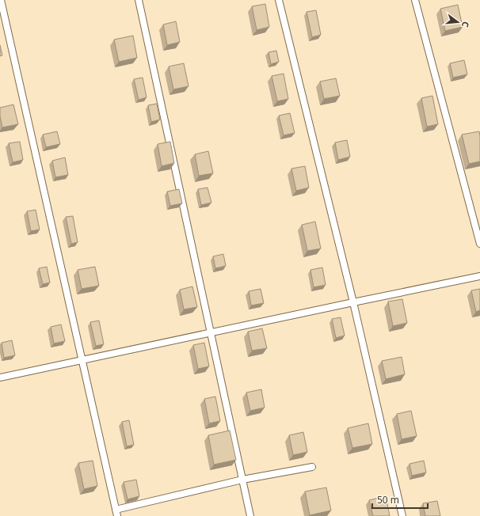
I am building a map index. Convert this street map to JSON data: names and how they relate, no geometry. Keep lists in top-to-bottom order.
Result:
{
  "scale_bar": "50 m",
  "north": "right"
}
